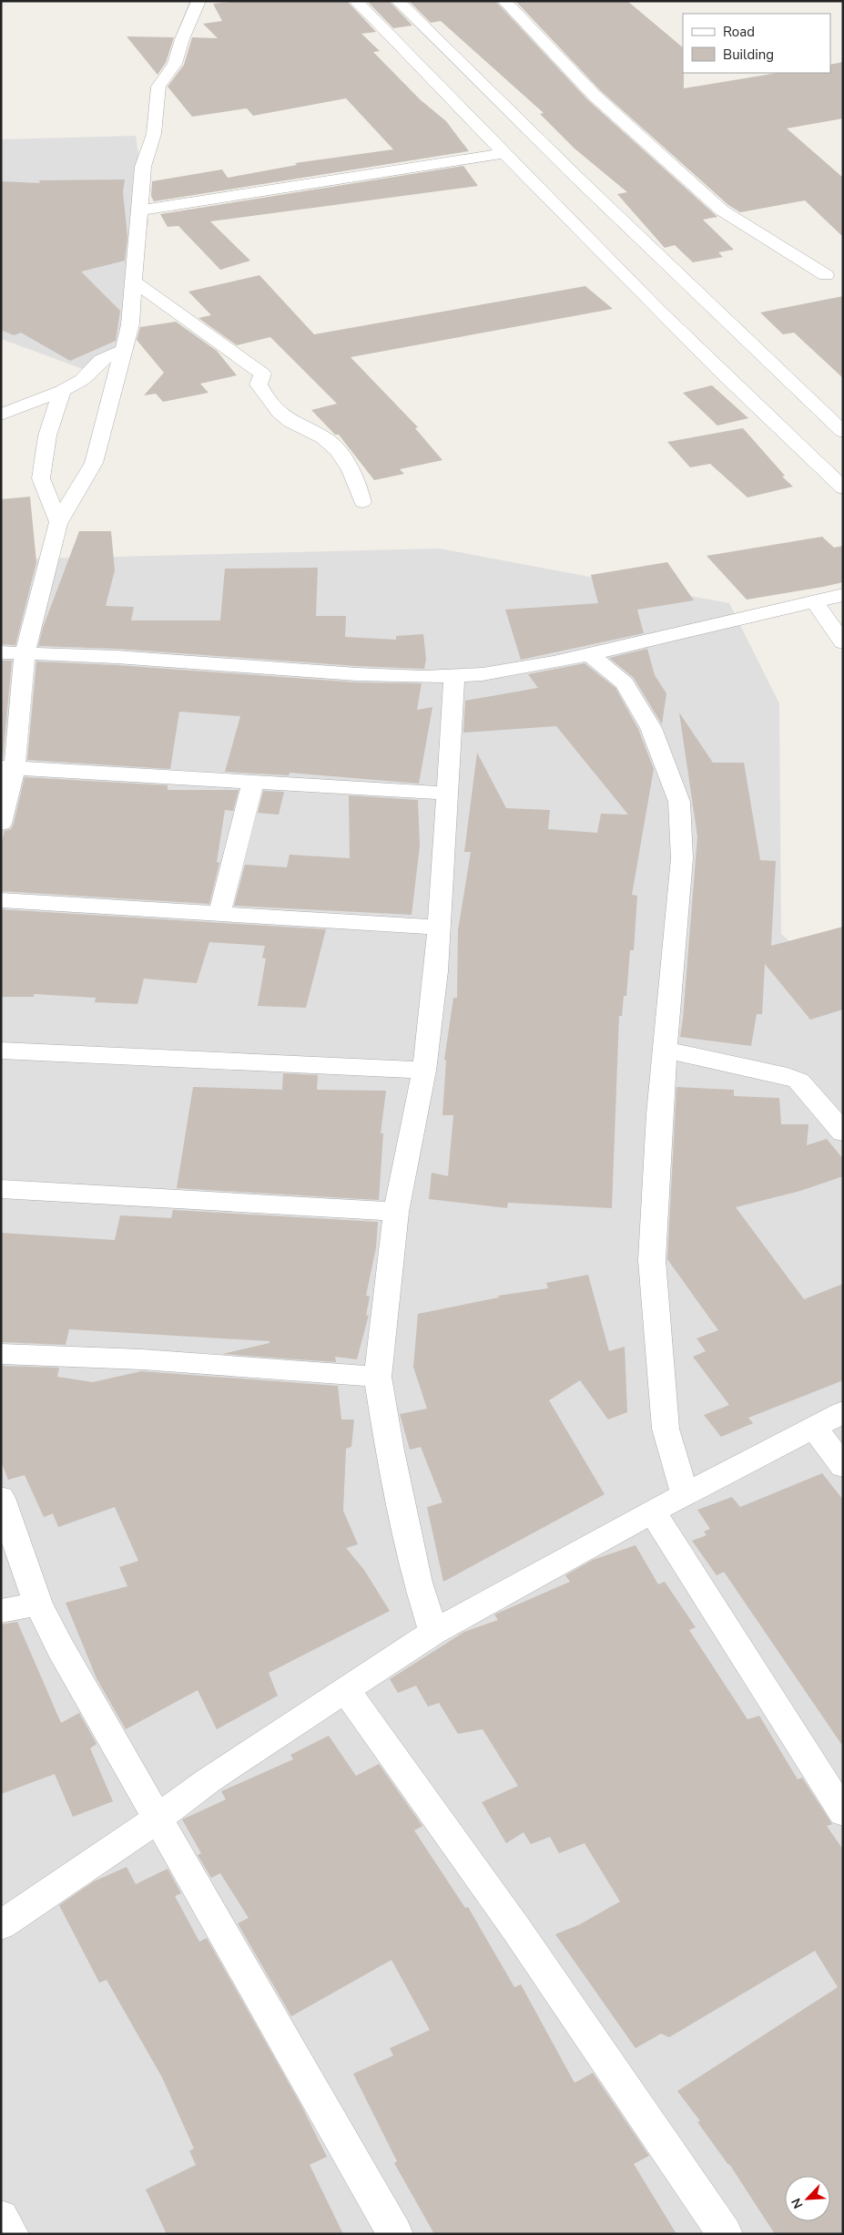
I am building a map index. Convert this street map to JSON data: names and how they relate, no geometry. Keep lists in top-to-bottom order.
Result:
{
  "legend": ["Road", "Building"],
  "north": "bottom left"
}
